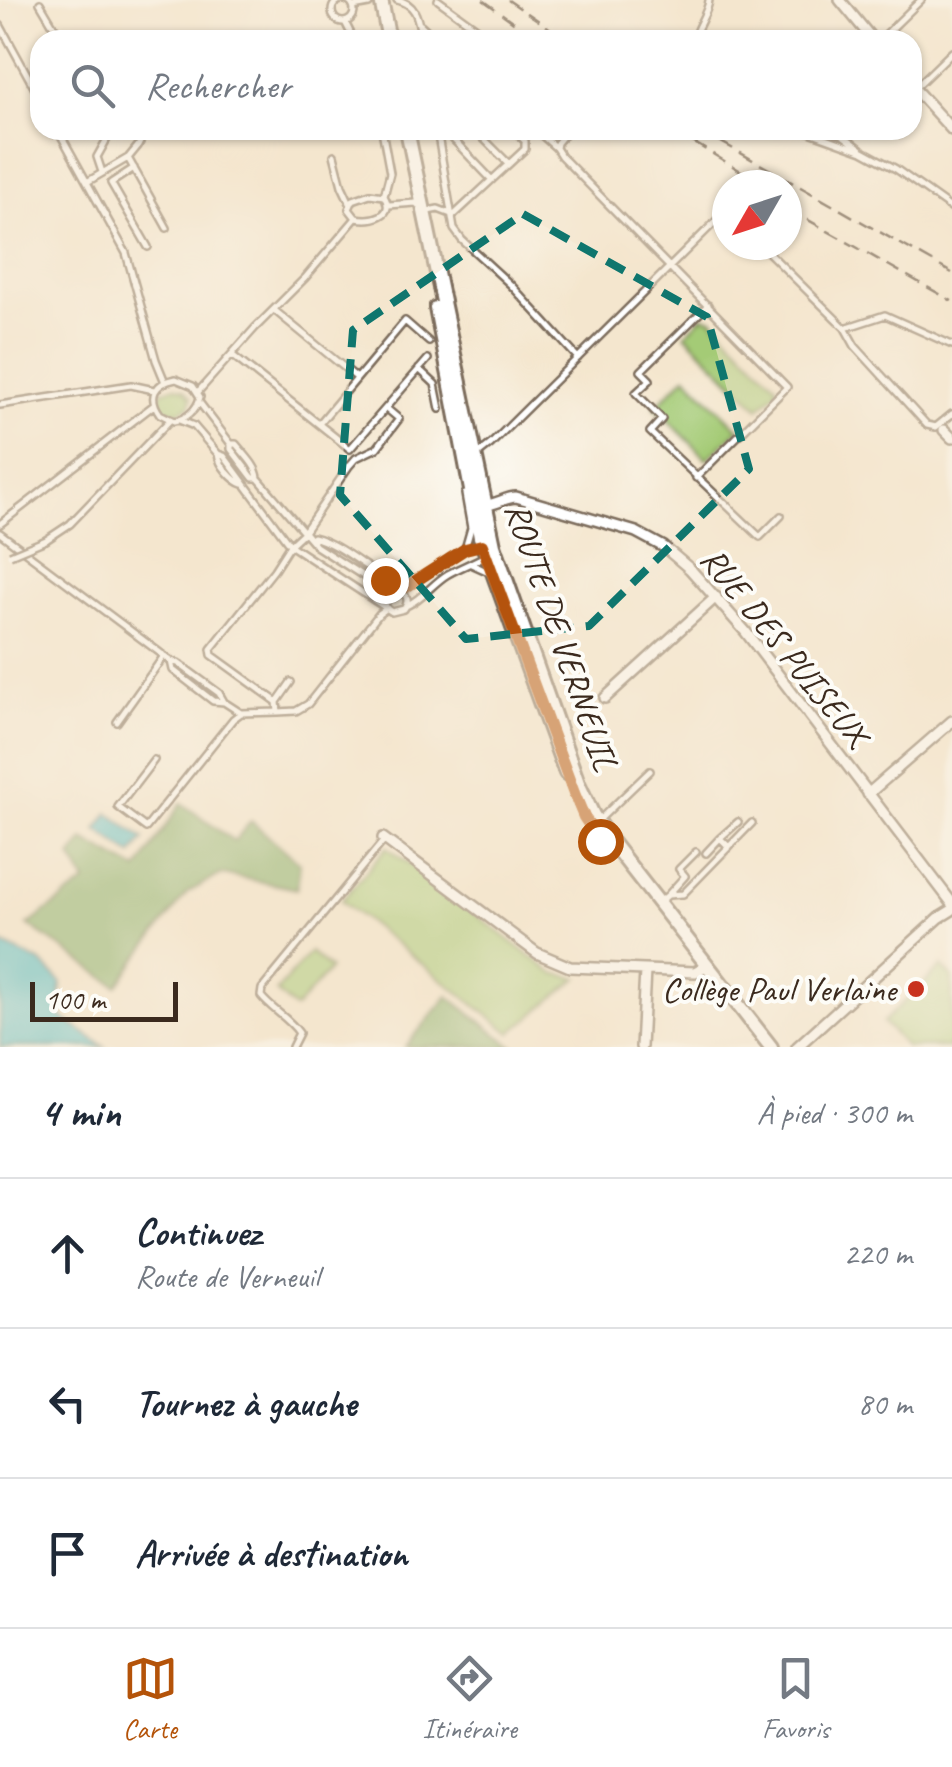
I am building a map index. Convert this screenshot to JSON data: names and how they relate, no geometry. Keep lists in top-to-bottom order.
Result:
{
  "streets": {
    "main road": ["ROUTE DE VERNEUIL"],
    "street": ["RUE DES PUISEUX"]
  },
  "crossings": [
    ["ROUTE DE VERNEUIL", "RUE DES PUISEUX"]
  ],
  "places": ["Collège Paul Verlaine"],
  "scale_bar": "100 m",
  "north": "bottom left",
  "page": {
    "search": "Rechercher",
    "scale": "100 m",
    "heading": ["4 min", "À pied · 300 m"],
    "list": [
      ["Continuez", "Route de Verneuil", "220 m"],
      ["Tournez à gauche", "80 m"],
      "Arrivée à destination"
    ],
    "nav": ["Carte", "Itinéraire", "Favoris"]
  }
}
